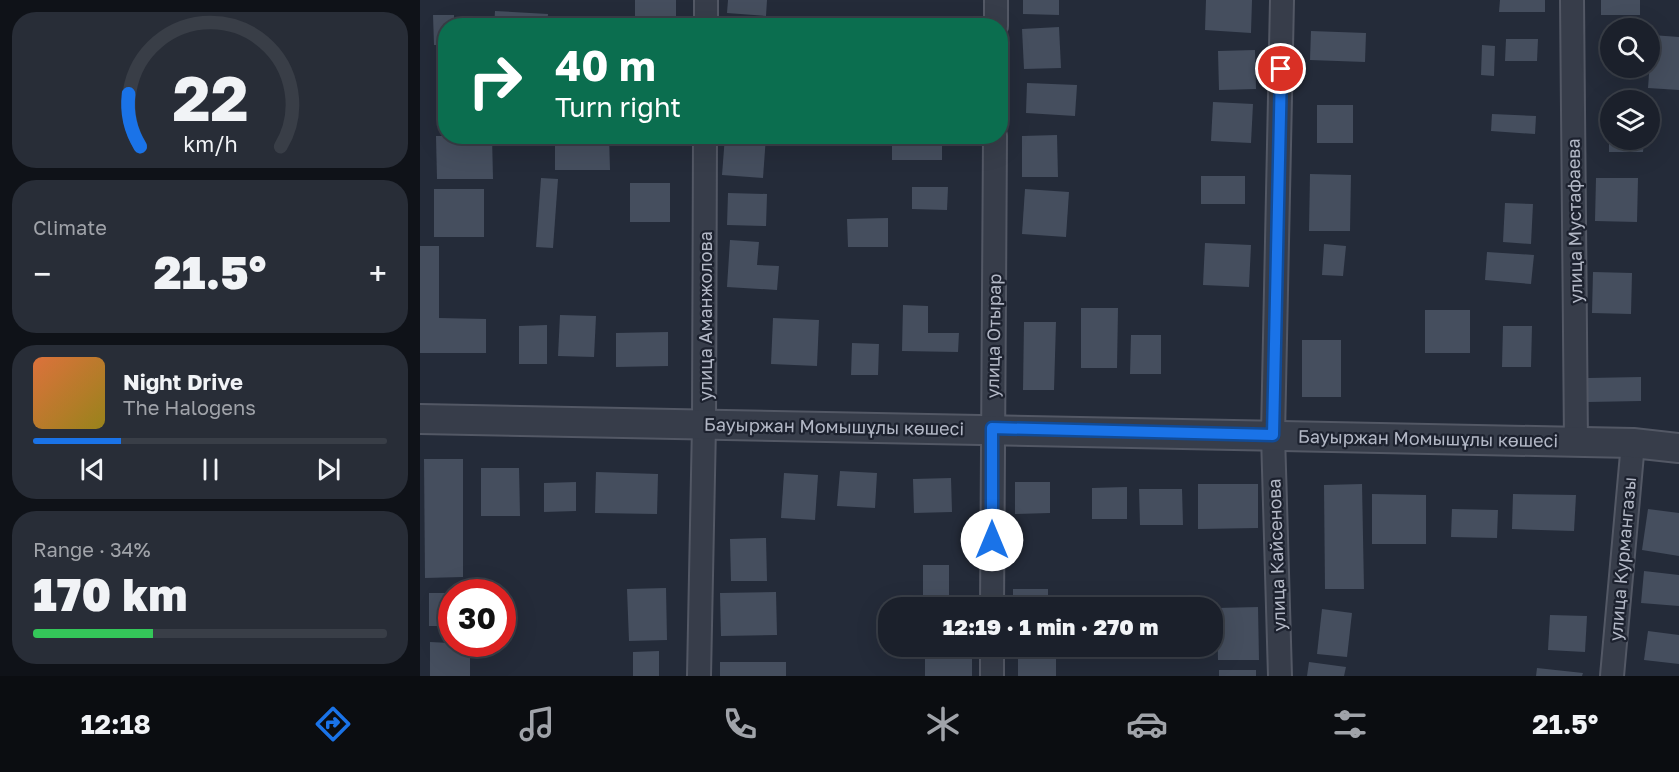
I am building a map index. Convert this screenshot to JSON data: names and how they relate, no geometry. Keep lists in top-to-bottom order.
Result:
{
  "streets": {
    "street": [
      "улица Мустафаева",
      "улица Аманжолова",
      "улица Отырар",
      "Бауыржан Момышұлы көшесі",
      "улица Кайсенова",
      "улица Курмангазы"
    ]
  },
  "crossings": [
    ["улица Мустафаева", "Бауыржан Момышұлы көшесі"],
    ["улица Аманжолова", "Бауыржан Момышұлы көшесі"],
    ["улица Отырар", "Бауыржан Момышұлы көшесі"],
    ["Бауыржан Момышұлы көшесі", "улица Кайсенова"],
    ["Бауыржан Момышұлы көшесі", "улица Курмангазы"]
  ],
  "page": {
    "turn": ["40 m", "Turn right"],
    "tile": [
      "Climate",
      ["Range · 34%", "170 km"]
    ],
    "heat": ["−", "21.5°", "+"],
    "song": ["Night Drive", "The Halogens"],
    "limit": "30",
    "trip": "12:19 · 1 min · 270 m",
    "tabs": ["12:18", "21.5°"],
    "gauge": ["22", "km/h"]
  }
}
